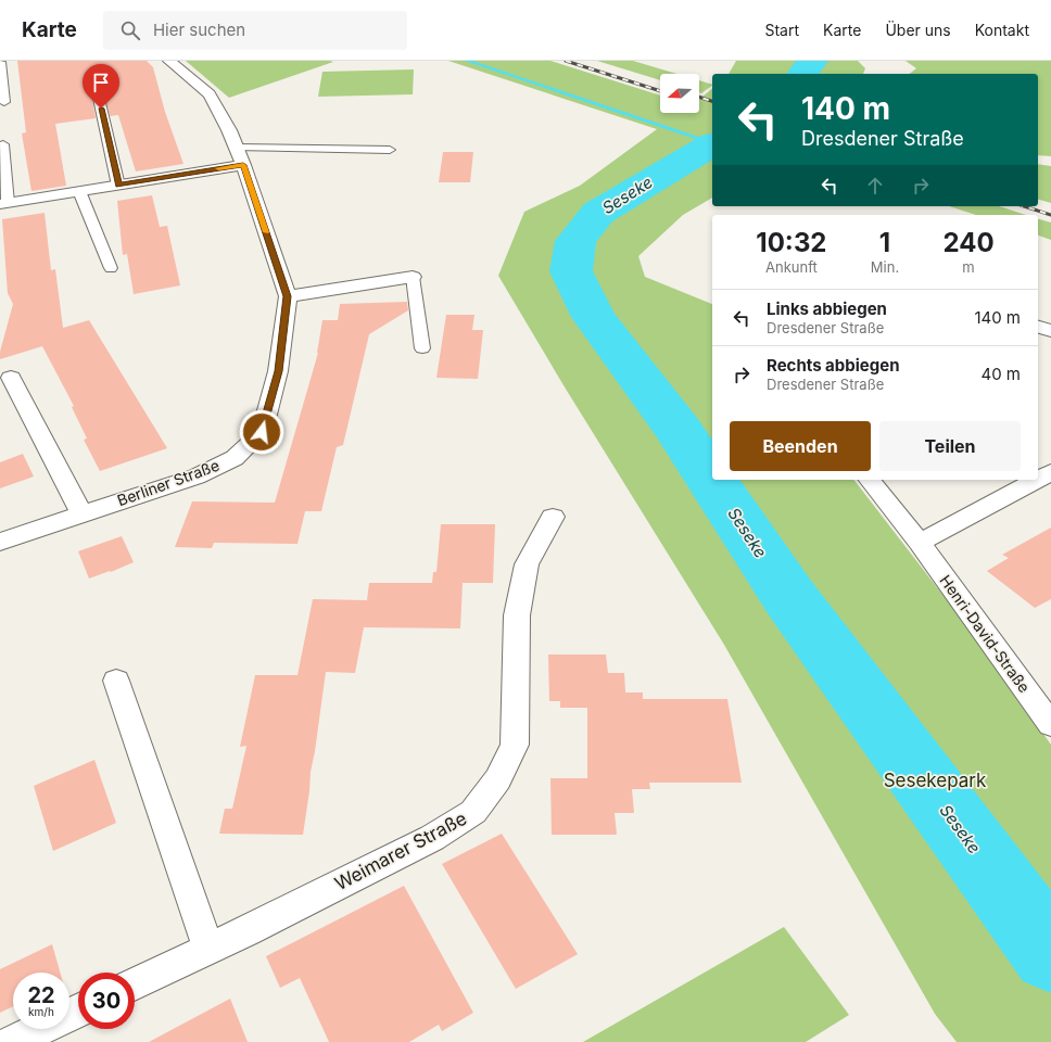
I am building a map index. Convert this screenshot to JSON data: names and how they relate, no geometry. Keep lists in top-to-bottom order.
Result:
{
  "streets": {
    "street": ["Berliner Straße", "Henri-David-Straße", "Weimarer Straße"]
  },
  "water": ["Seseke"],
  "parks": ["Sesekepark"],
  "north": "left",
  "page": {
    "header": "Karte",
    "search": "Hier suchen",
    "nav": [
      "Start",
      "Karte",
      "Über uns",
      "Kontakt"
    ],
    "turn": ["140 m", "Dresdener Straße"],
    "eta": [
      "10:32",
      "Ankunft",
      "1",
      "Min.",
      "240",
      "m"
    ],
    "list": [
      {
        "name": "Links abbiegen",
        "note": "Dresdener Straße",
        "value": "140 m"
      },
      {
        "name": "Rechts abbiegen",
        "note": "Dresdener Straße",
        "value": "40 m"
      }
    ],
    "buttons": ["Beenden", "Teilen"],
    "speed": "22 km/h",
    "limit": "30"
  }
}
